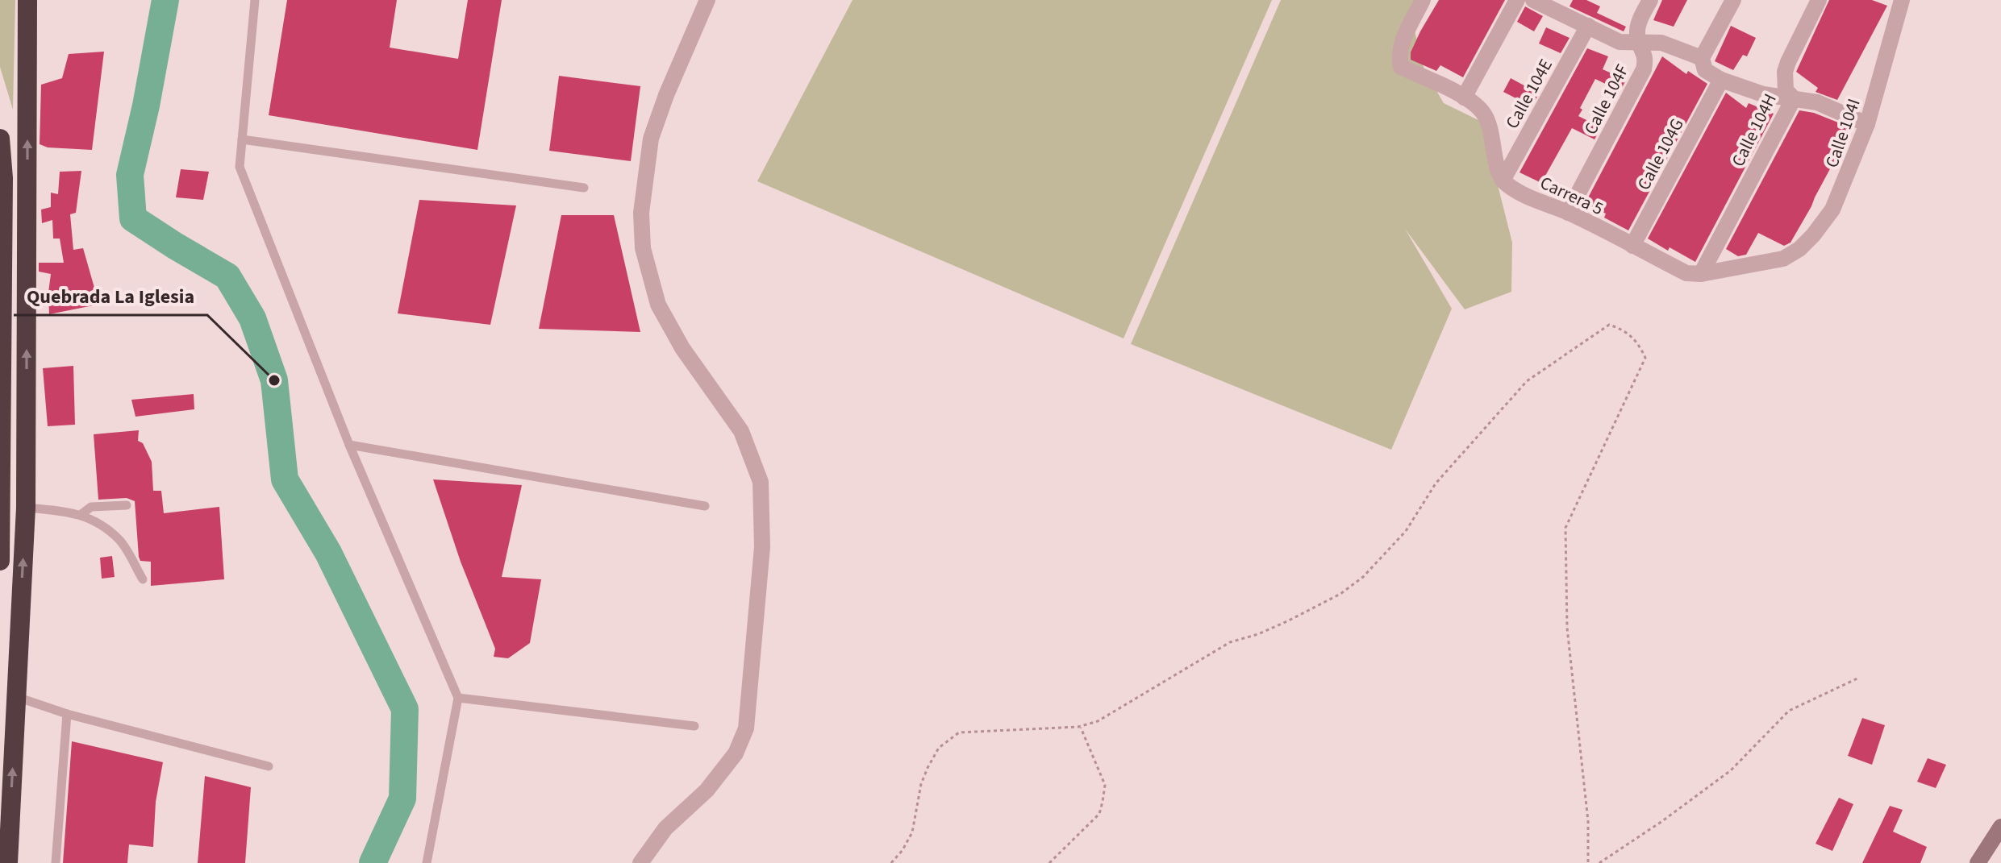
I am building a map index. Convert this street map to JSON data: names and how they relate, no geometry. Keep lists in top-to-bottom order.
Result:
{
  "streets": {
    "street": [
      "Calle 104E",
      "Calle 104F",
      "Calle 104H",
      "Calle 104I",
      "Calle 104G",
      "Carrera 5"
    ]
  },
  "crossings": [
    ["Calle 104E", "Carrera 5"],
    ["Calle 104F", "Carrera 5"],
    ["Calle 104H", "Carrera 5"],
    ["Calle 104I", "Carrera 5"],
    ["Calle 104G", "Carrera 5"]
  ],
  "places": ["Quebrada La Iglesia"]
}
